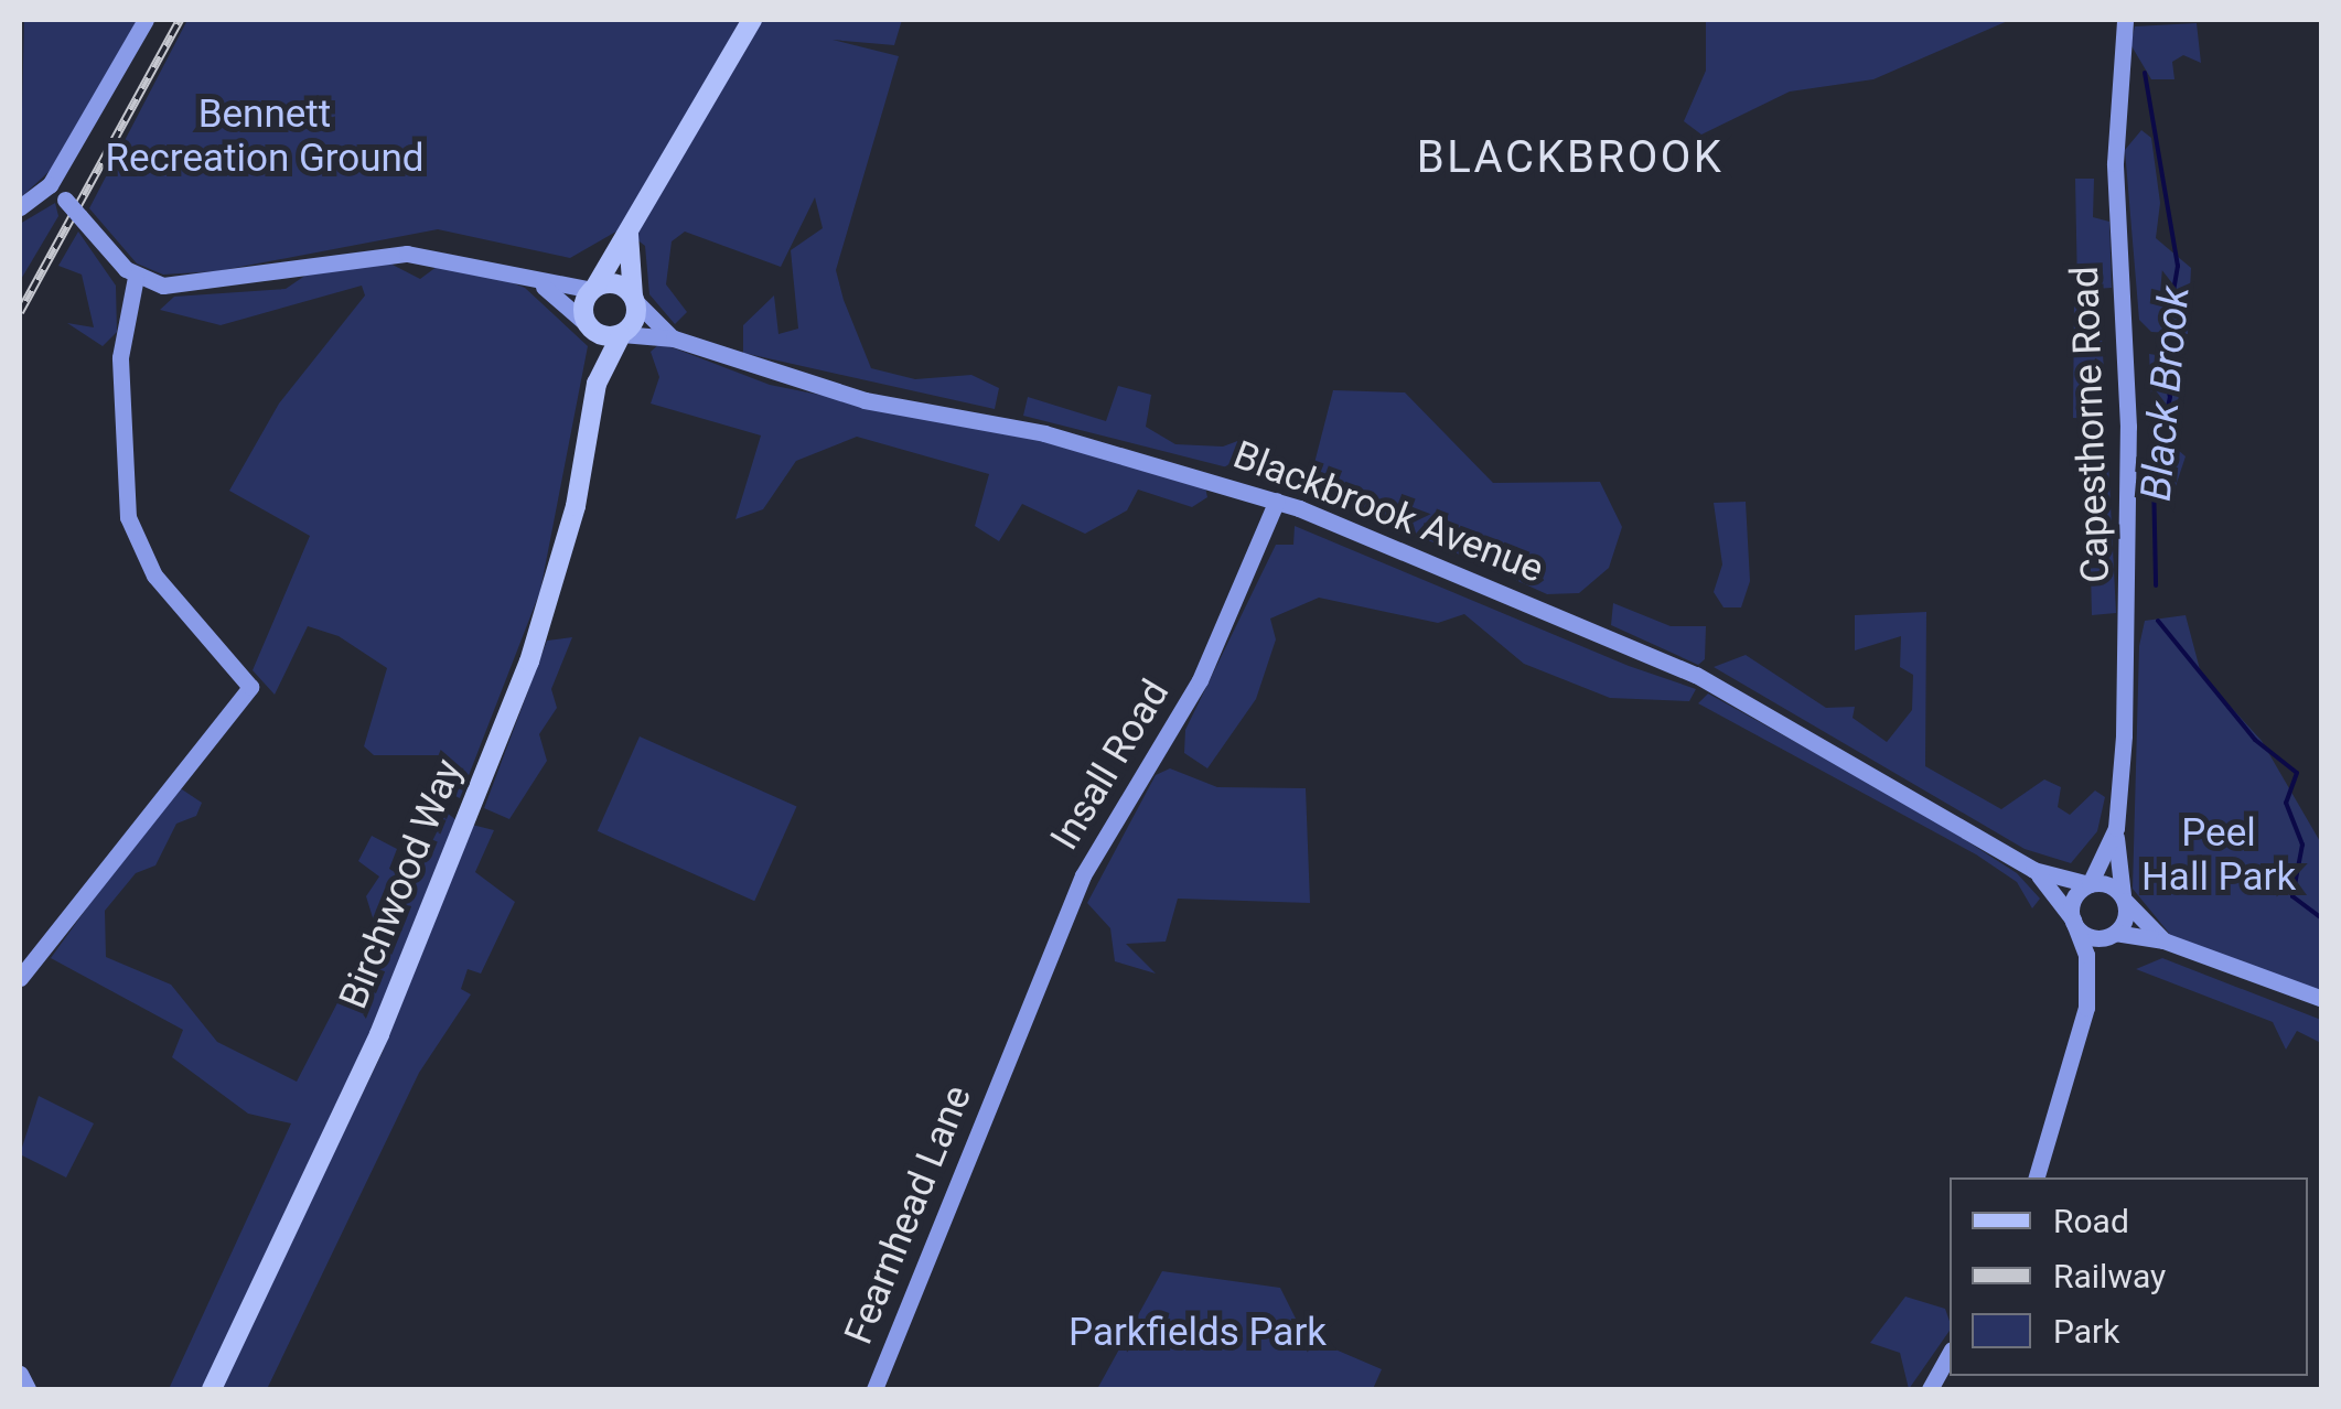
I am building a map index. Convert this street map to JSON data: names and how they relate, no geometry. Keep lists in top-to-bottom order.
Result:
{
  "streets": {
    "main road": ["Birchwood Way"],
    "street": [
      "Capesthorne Road",
      "Blackbrook Avenue",
      "Insall Road",
      "Fearnhead Lane"
    ]
  },
  "crossings": [
    ["Capesthorne Road", "Blackbrook Avenue"],
    ["Blackbrook Avenue", "Insall Road"],
    ["Blackbrook Avenue", "Birchwood Way"],
    ["Insall Road", "Fearnhead Lane"]
  ],
  "districts": ["BLACKBROOK"],
  "water": ["Black Brook"],
  "parks": ["Bennett Recreation Ground", "Peel Hall Park", "Parkfields Park"],
  "legend": ["Road", "Railway", "Park"]
}
